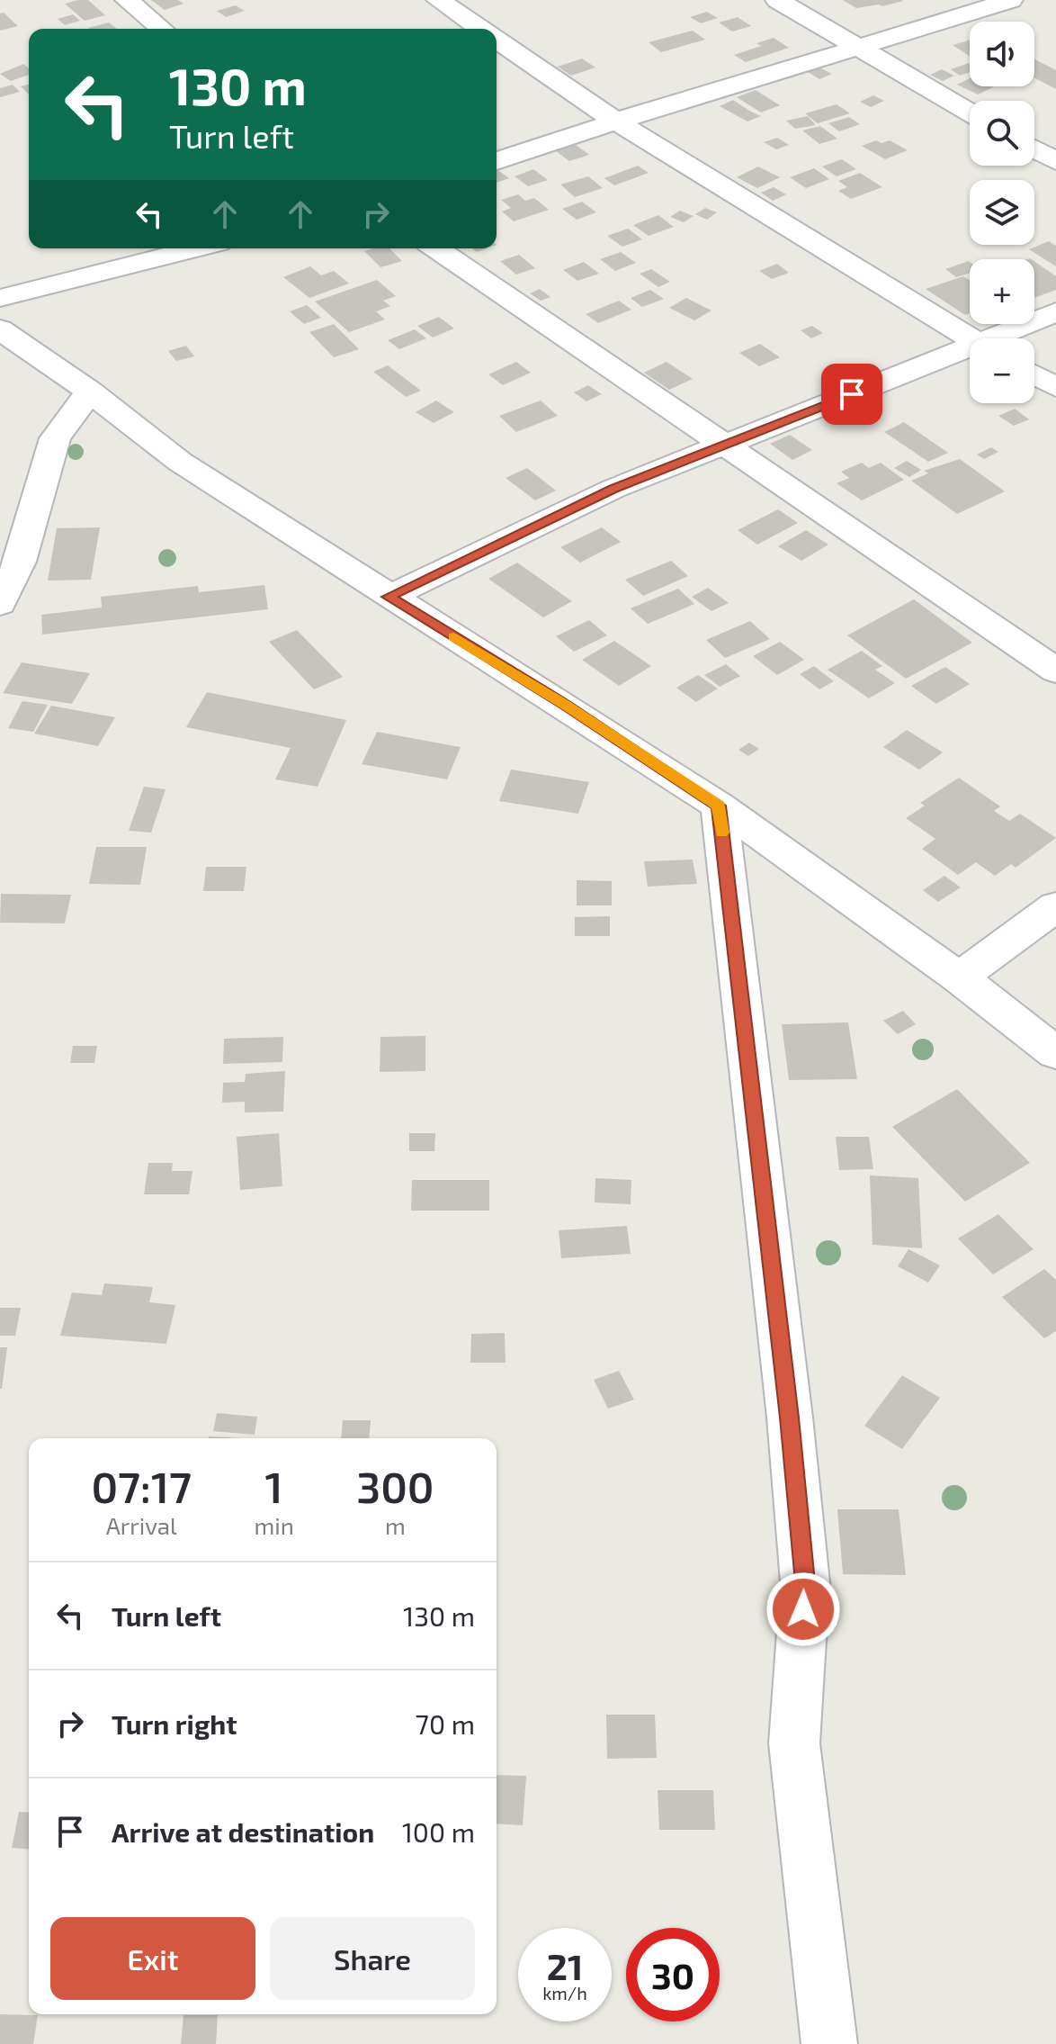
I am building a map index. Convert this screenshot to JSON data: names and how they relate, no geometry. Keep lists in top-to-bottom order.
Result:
{
  "page": {
    "map_buttons": ["+", "−"],
    "turn": ["130 m", "Turn left"],
    "eta": [
      "07:17",
      "Arrival",
      "1",
      "min",
      "300",
      "m"
    ],
    "list": [
      {
        "name": "Turn left",
        "value": "130 m"
      },
      {
        "name": "Turn right",
        "value": "70 m"
      },
      {
        "name": "Arrive at destination",
        "value": "100 m"
      }
    ],
    "buttons": ["Exit", "Share"],
    "speed": "21 km/h",
    "limit": "30"
  }
}
